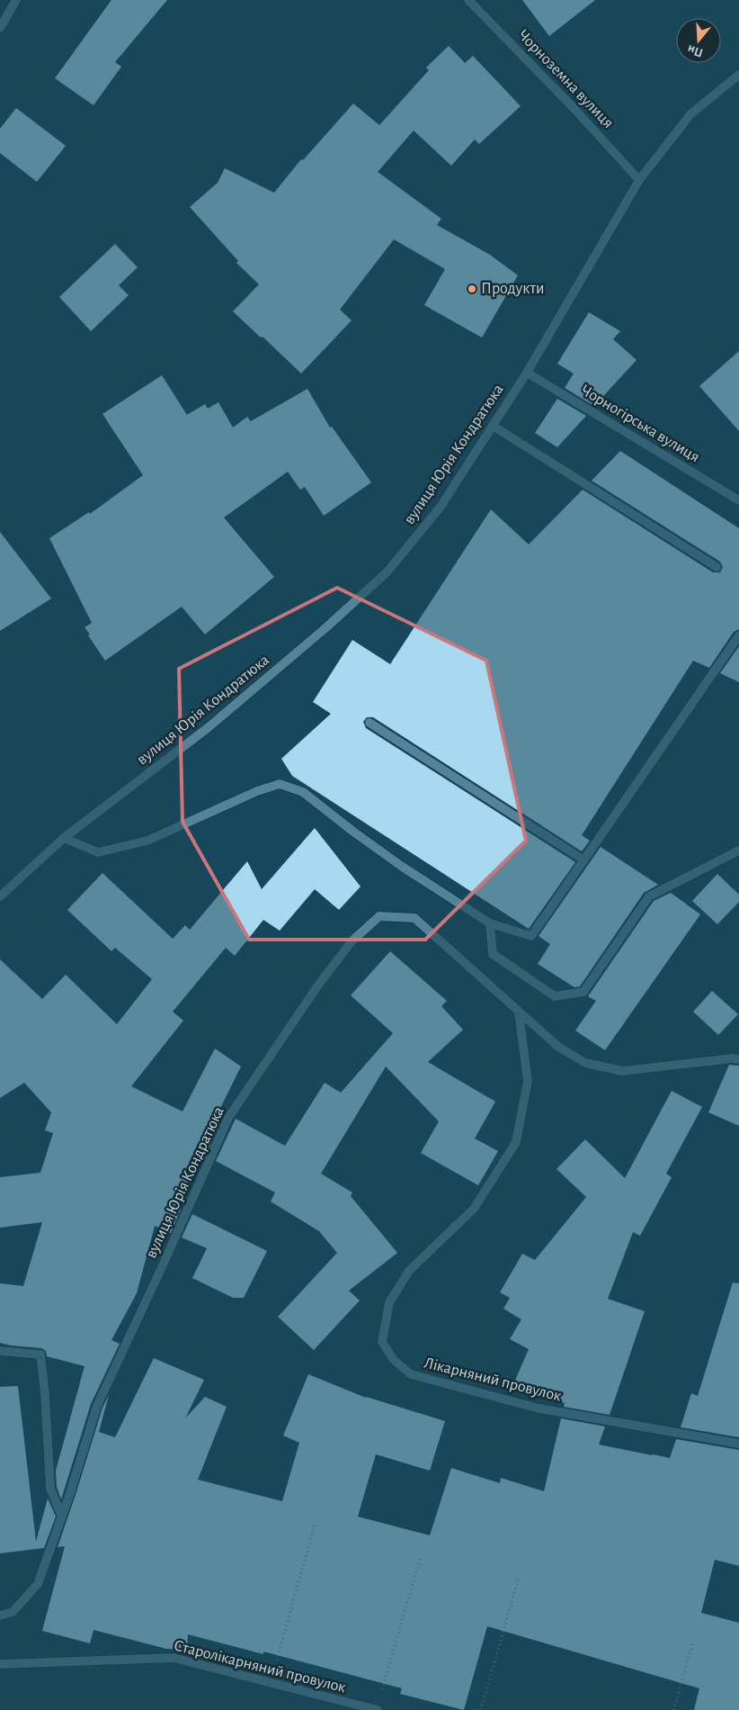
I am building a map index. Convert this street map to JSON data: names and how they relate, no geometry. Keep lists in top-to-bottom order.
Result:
{
  "streets": {
    "street": [
      "Чорноземна вулиця",
      "Чорногірська вулиця",
      "вулиця Юрія Кондратюка",
      "Лікарняний провулок",
      "Старолікарняний провулок"
    ]
  },
  "crossings": [
    ["Чорноземна вулиця", "вулиця Юрія Кондратюка"],
    ["Чорногірська вулиця", "вулиця Юрія Кондратюка"],
    ["вулиця Юрія Кондратюка", "Лікарняний провулок"]
  ],
  "places": ["Продукти"],
  "north": "bottom"
}
